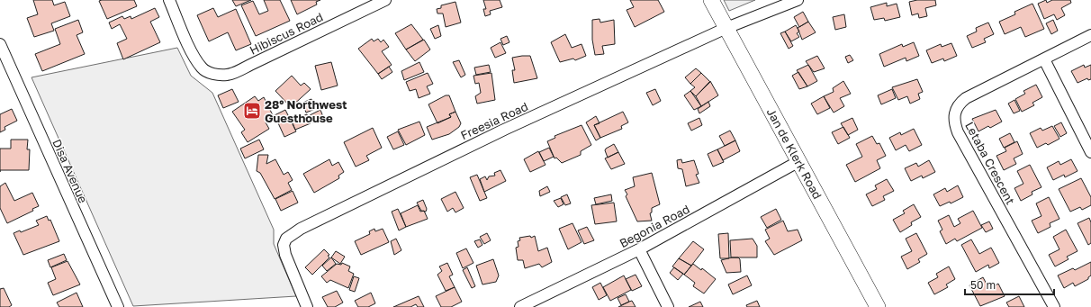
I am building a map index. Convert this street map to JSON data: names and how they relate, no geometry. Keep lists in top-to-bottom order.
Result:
{
  "streets": {
    "street": [
      "Hibiscus Road",
      "Freesia Road",
      "Jan de Klerk Road",
      "Letaba Crescent",
      "Disa Avenue",
      "Begonia Road"
    ]
  },
  "crossings": [
    ["Freesia Road", "Jan de Klerk Road"],
    ["Jan de Klerk Road", "Begonia Road"]
  ],
  "places": {
    "hotel": ["28° Northwest Guesthouse"]
  },
  "scale_bar": "50 m"
}
